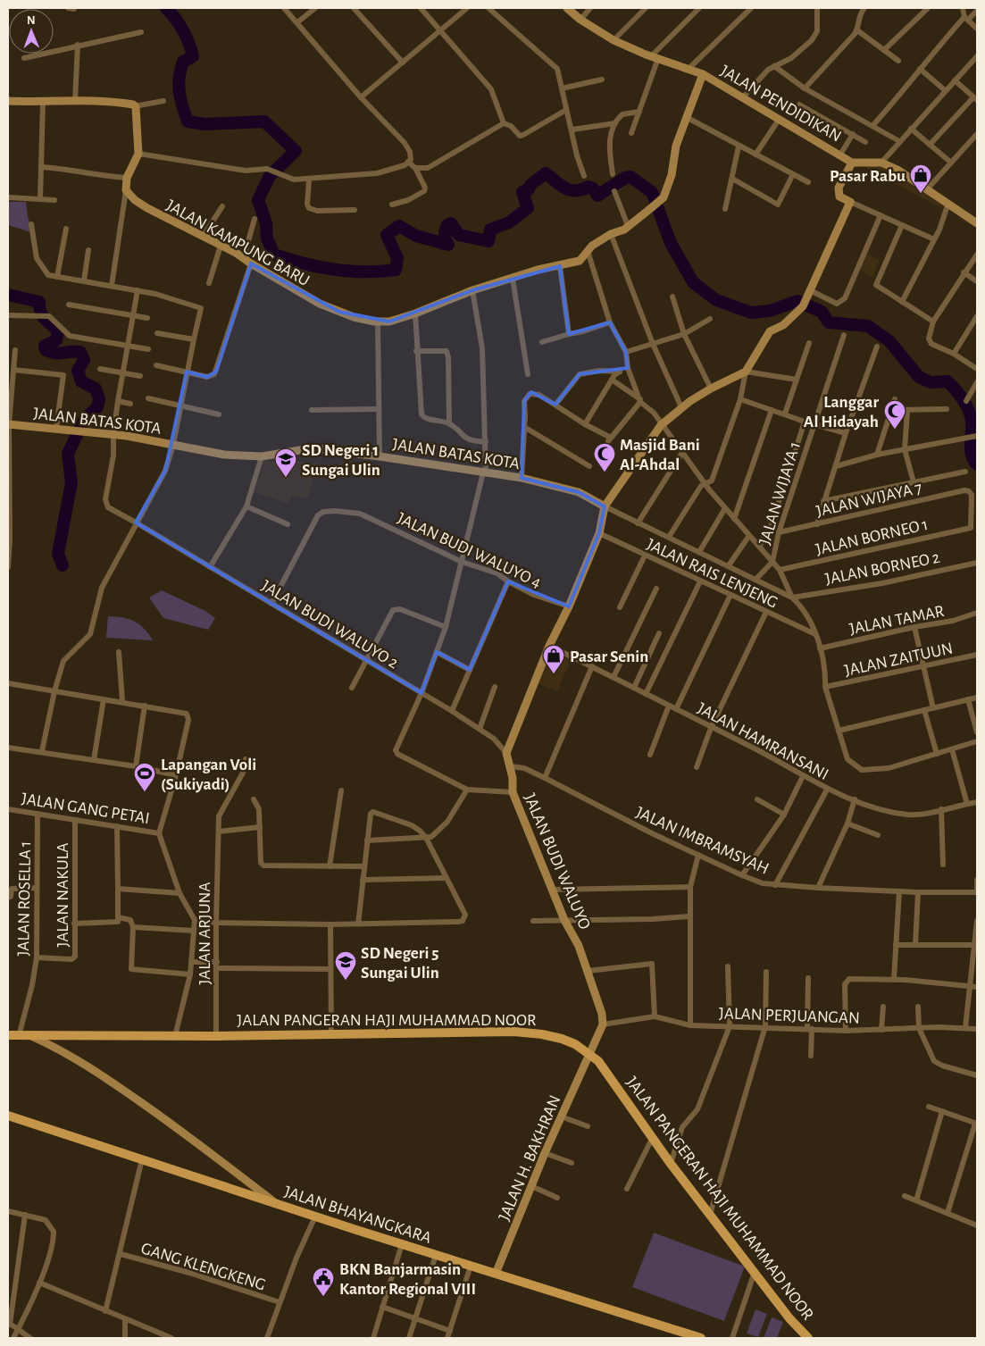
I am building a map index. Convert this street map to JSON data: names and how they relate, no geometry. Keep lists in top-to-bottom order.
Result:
{
  "streets": {
    "main road": ["JALAN PANGERAN HAJI MUHAMMAD NOOR", "JALAN BHAYANGKARA"],
    "street": [
      "JALAN PENDIDIKAN",
      "JALAN KAMPUNG BARU",
      "JALAN BATAS KOTA",
      "JALAN WIJAYA 1",
      "JALAN WIJAYA 7",
      "JALAN BORNEO 1",
      "JALAN BUDI WALUYO 4",
      "JALAN BORNEO 2",
      "JALAN RAIS LENJENG",
      "JALAN TAMAR",
      "JALAN BUDI WALUYO 2",
      "JALAN ZAITUUN",
      "JALAN HAMRANSANI",
      "JALAN GANG PETAI",
      "JALAN IMBRAMSYAH",
      "JALAN BUDI WALUYO",
      "JALAN NAKULA",
      "JALAN ROSELLA 1",
      "JALAN ARJUNA",
      "JALAN PERJUANGAN",
      "JALAN H. BAKHRAN",
      "GANG KLENGKENG"
    ]
  },
  "crossings": [
    ["JALAN BATAS KOTA", "JALAN BORNEO 2"],
    ["JALAN BATAS KOTA", "JALAN RAIS LENJENG"],
    ["JALAN BATAS KOTA", "JALAN TAMAR"],
    ["JALAN BATAS KOTA", "JALAN BUDI WALUYO 2"],
    ["JALAN BATAS KOTA", "JALAN ZAITUUN"],
    ["JALAN WIJAYA 1", "JALAN WIJAYA 7"],
    ["JALAN WIJAYA 7", "JALAN BORNEO 1"],
    ["JALAN BUDI WALUYO 4", "JALAN BUDI WALUYO 2"],
    ["JALAN BUDI WALUYO 2", "JALAN BUDI WALUYO"],
    ["JALAN GANG PETAI", "JALAN NAKULA"],
    ["JALAN GANG PETAI", "JALAN ROSELLA 1"],
    ["JALAN IMBRAMSYAH", "JALAN BUDI WALUYO"],
    ["JALAN BUDI WALUYO", "JALAN PERJUANGAN"],
    ["JALAN NAKULA", "JALAN ROSELLA 1"],
    ["JALAN ROSELLA 1", "JALAN PANGERAN HAJI MUHAMMAD NOOR"],
    ["JALAN ARJUNA", "JALAN PANGERAN HAJI MUHAMMAD NOOR"],
    ["JALAN PANGERAN HAJI MUHAMMAD NOOR", "JALAN H. BAKHRAN"],
    ["JALAN H. BAKHRAN", "JALAN BHAYANGKARA"]
  ],
  "places": {
    "shop": ["Pasar Rabu", "Pasar Senin"],
    "mosque": ["Langgar Al Hidayah", "Masjid Bani Al-Ahdal"],
    "school or university": ["SD Negeri 1 Sungai Ulin", "SD Negeri 5 Sungai Ulin"],
    "sports": ["Lapangan Voli (Sukiyadi)"],
    "public building": ["BKN Banjarmasin Kantor Regional VIII"]
  },
  "north": "top"
}
